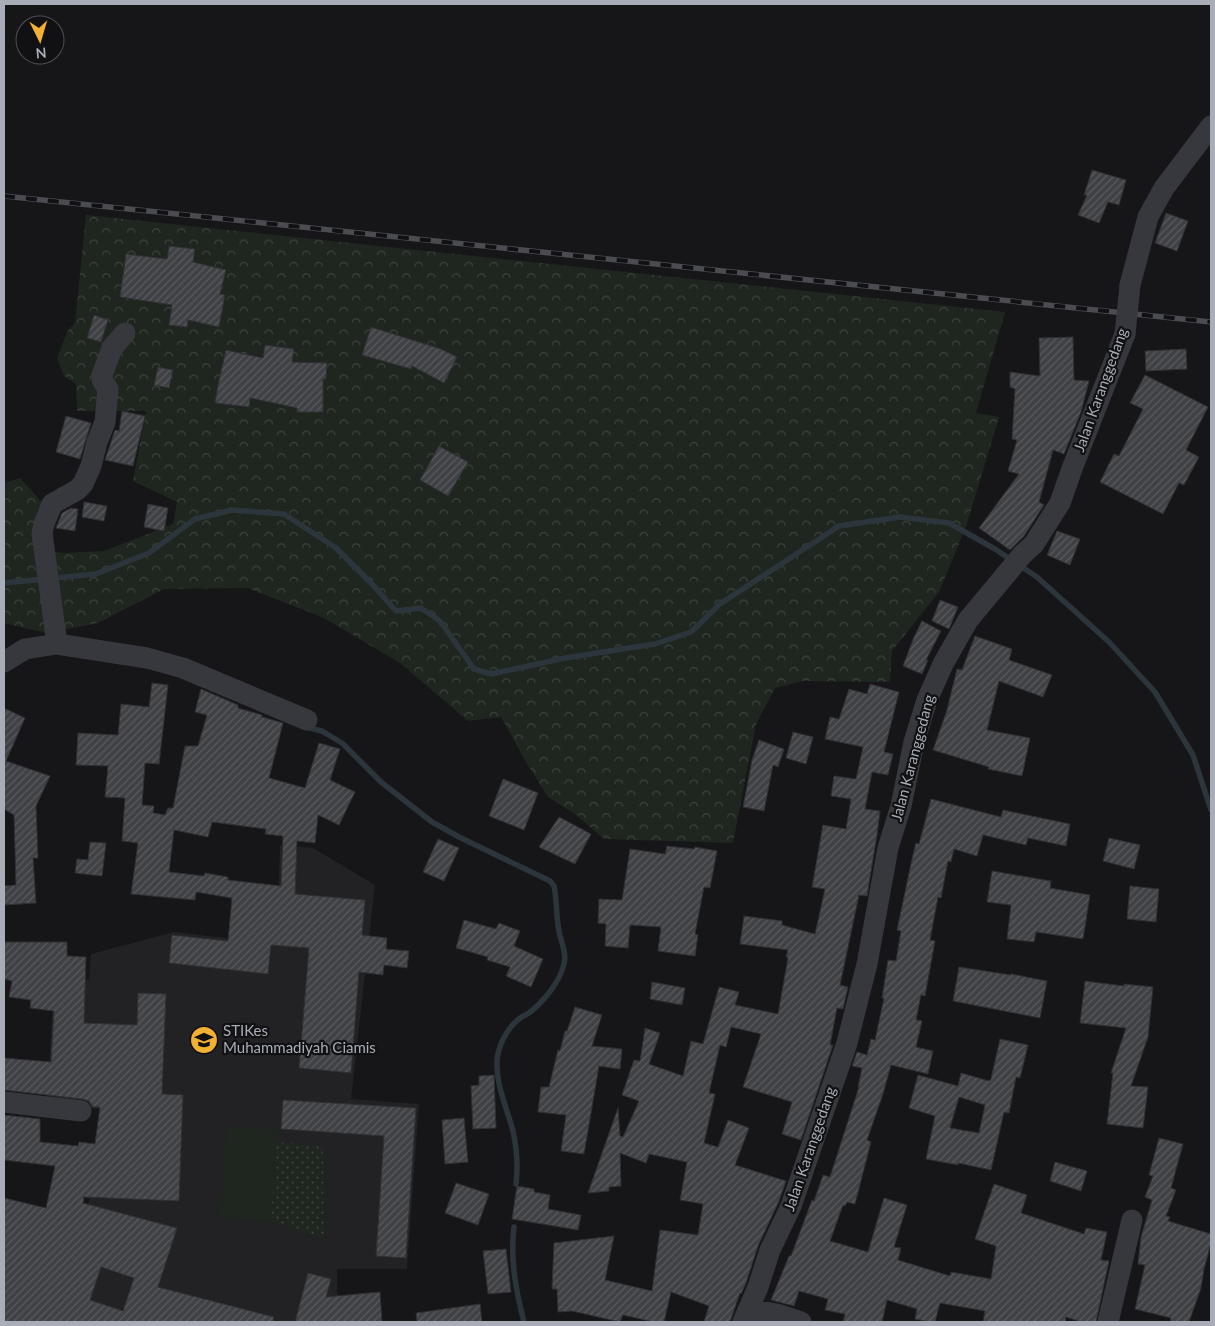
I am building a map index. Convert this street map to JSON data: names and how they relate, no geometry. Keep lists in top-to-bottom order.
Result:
{
  "streets": {
    "street": ["Jalan Karanggedang"]
  },
  "places": {
    "school or university": ["STIKes Muhammadiyah Ciamis"]
  },
  "north": "bottom"
}
